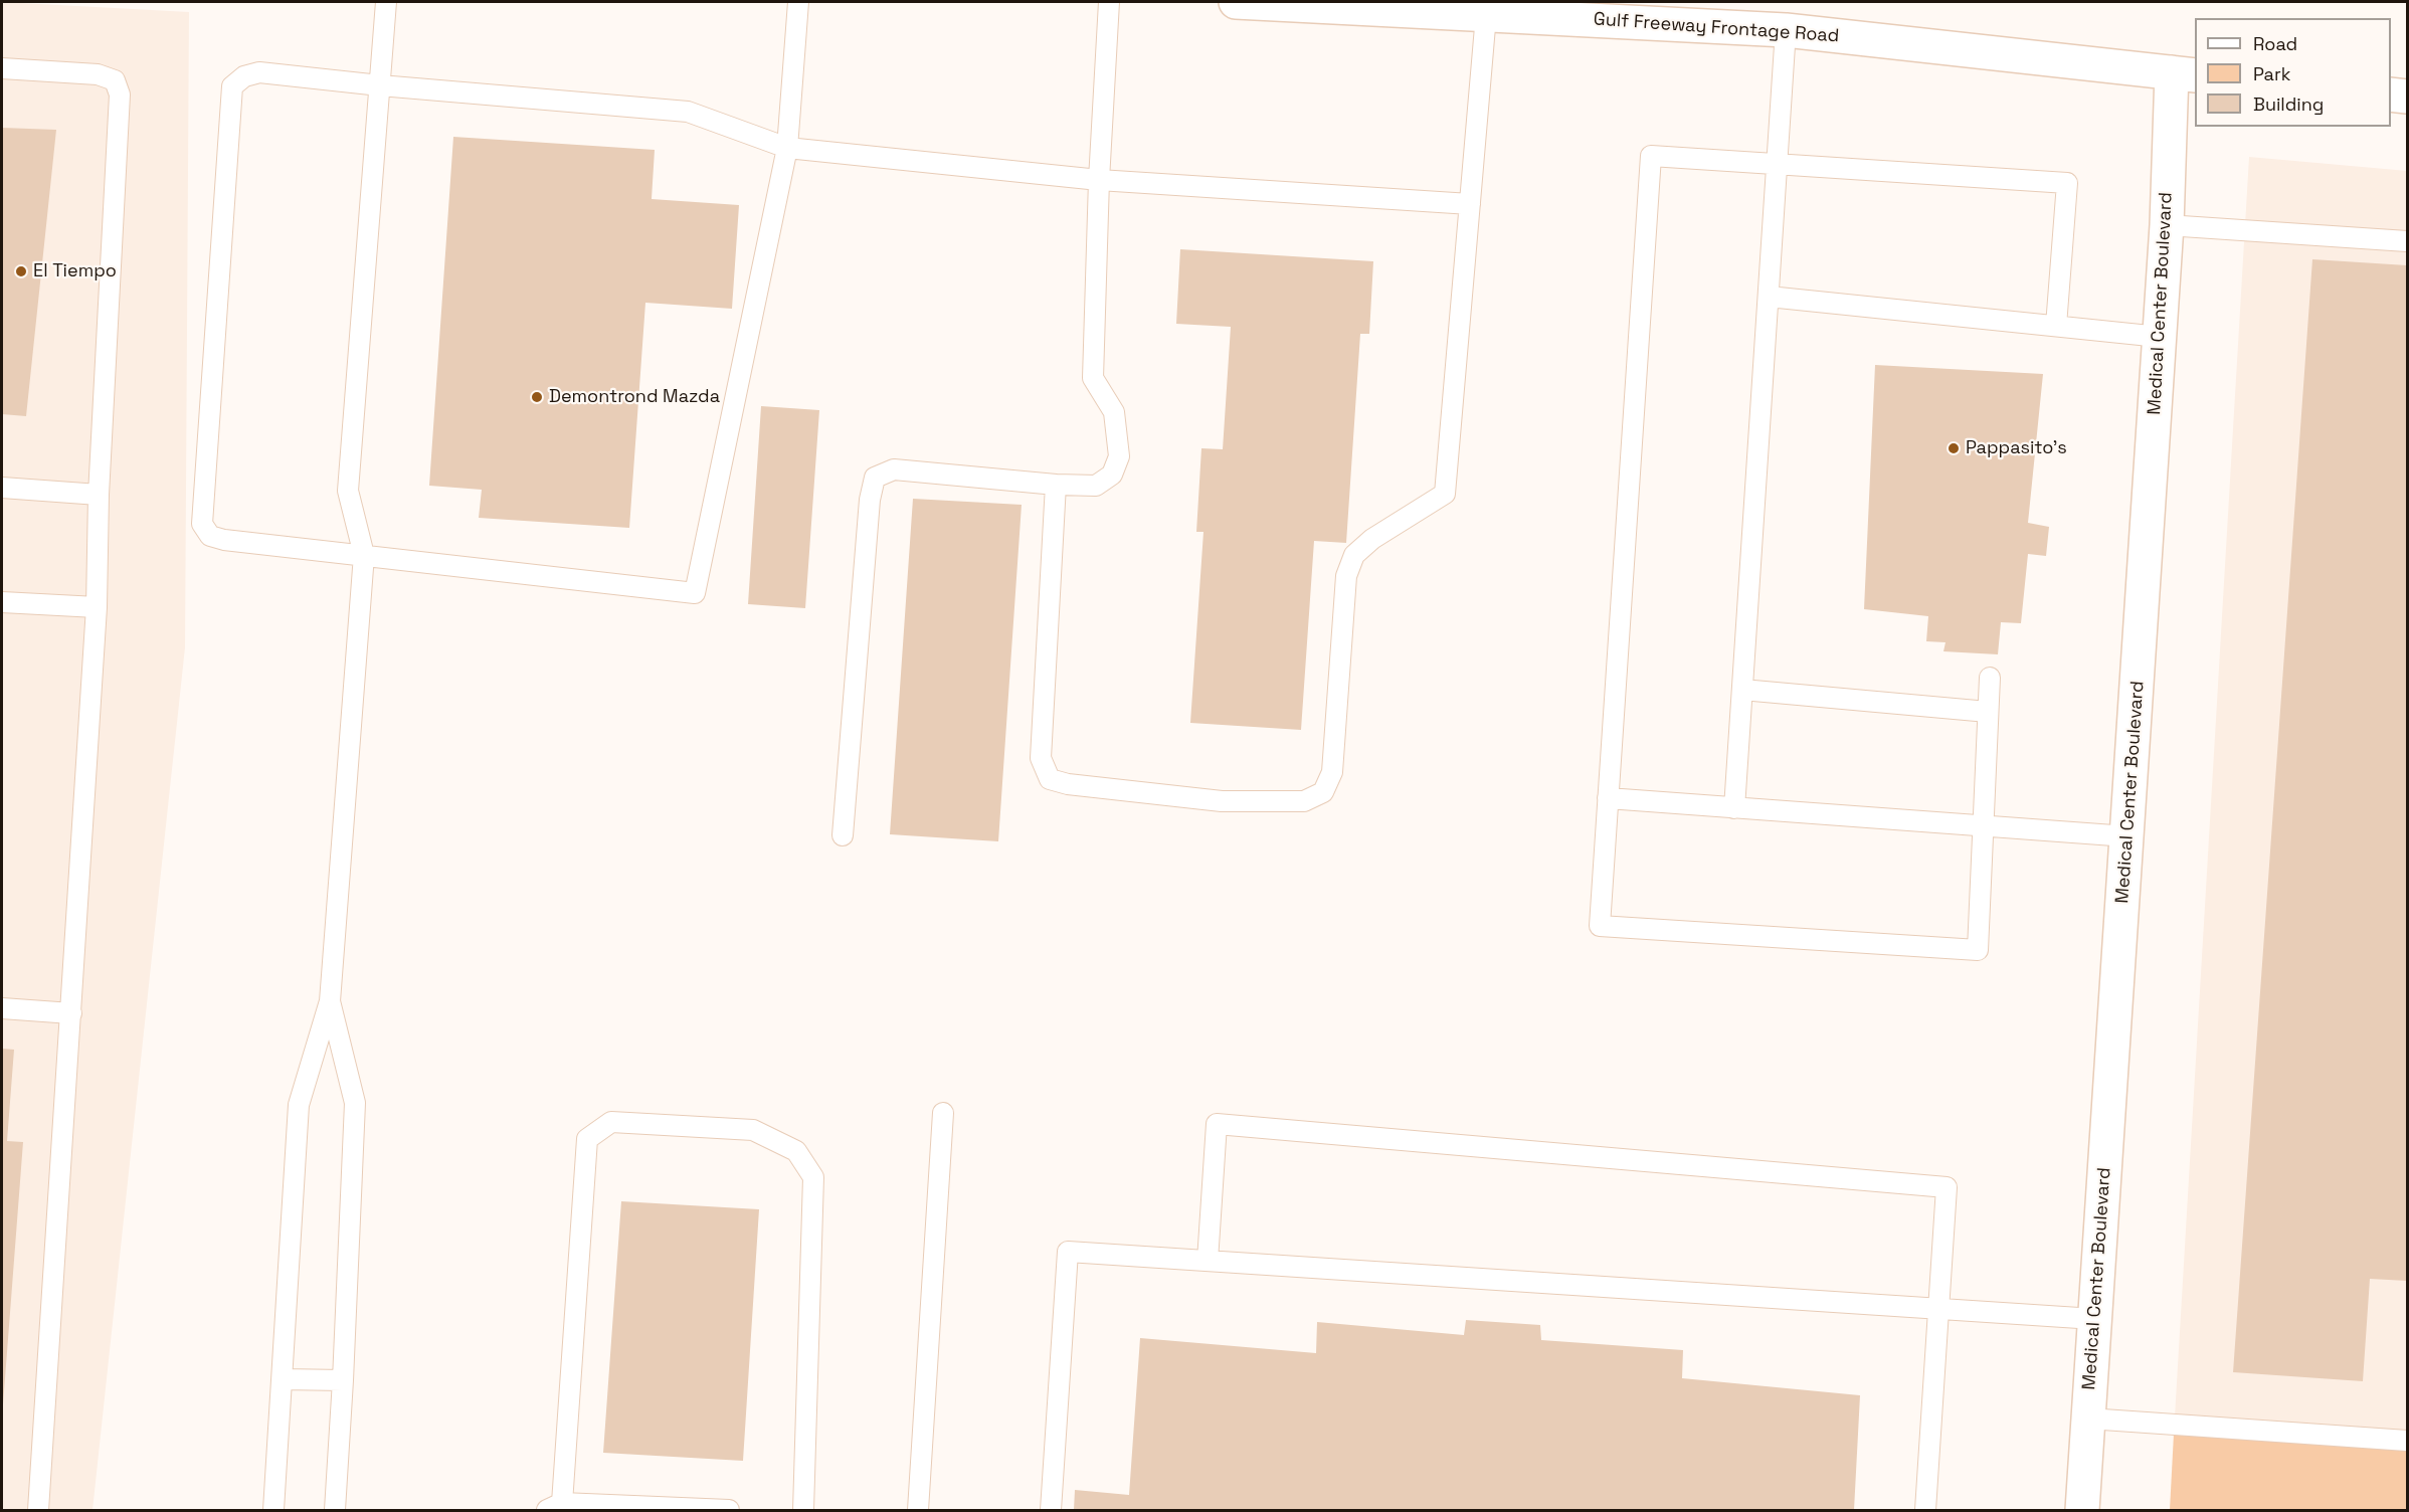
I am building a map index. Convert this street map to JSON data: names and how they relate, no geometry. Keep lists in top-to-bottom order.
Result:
{
  "streets": {
    "street": ["Gulf Freeway Frontage Road", "Medical Center Boulevard"]
  },
  "crossings": [
    ["Gulf Freeway Frontage Road", "Medical Center Boulevard"]
  ],
  "places": ["El Tiempo", "Demontrond Mazda", "Pappasito's"],
  "legend": ["Road", "Park", "Building"]
}
